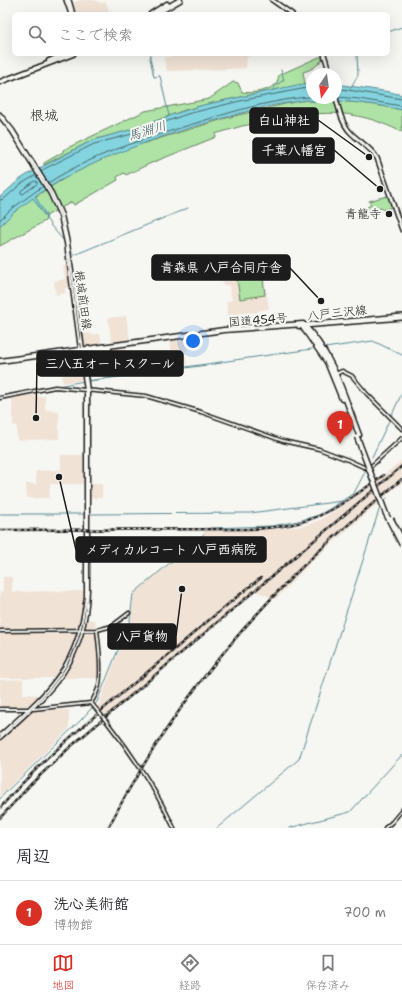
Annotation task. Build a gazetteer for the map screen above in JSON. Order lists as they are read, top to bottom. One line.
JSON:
{"streets":{"highway":["国道454号"],"main road":["八戸三沢線"],"street":["根城前田線"]},"crossings":[["根城前田線","国道454号"],["八戸三沢線","国道454号"]],"districts":["根城"],"water":["馬淵川"],"places":["白山神社","千葉八幡宮","青龍寺","青森県 八戸合同庁舎","三八五オートスクール","メディカルコート 八戸西病院","八戸貨物"],"north":"bottom","page":{"search":"ここで検索","pins":"1","heading":"周辺","list":[{"mark":"1","name":"洗心美術館","note":"博物館","value":"700 m"}],"nav":["地図","経路","保存済み"]}}
